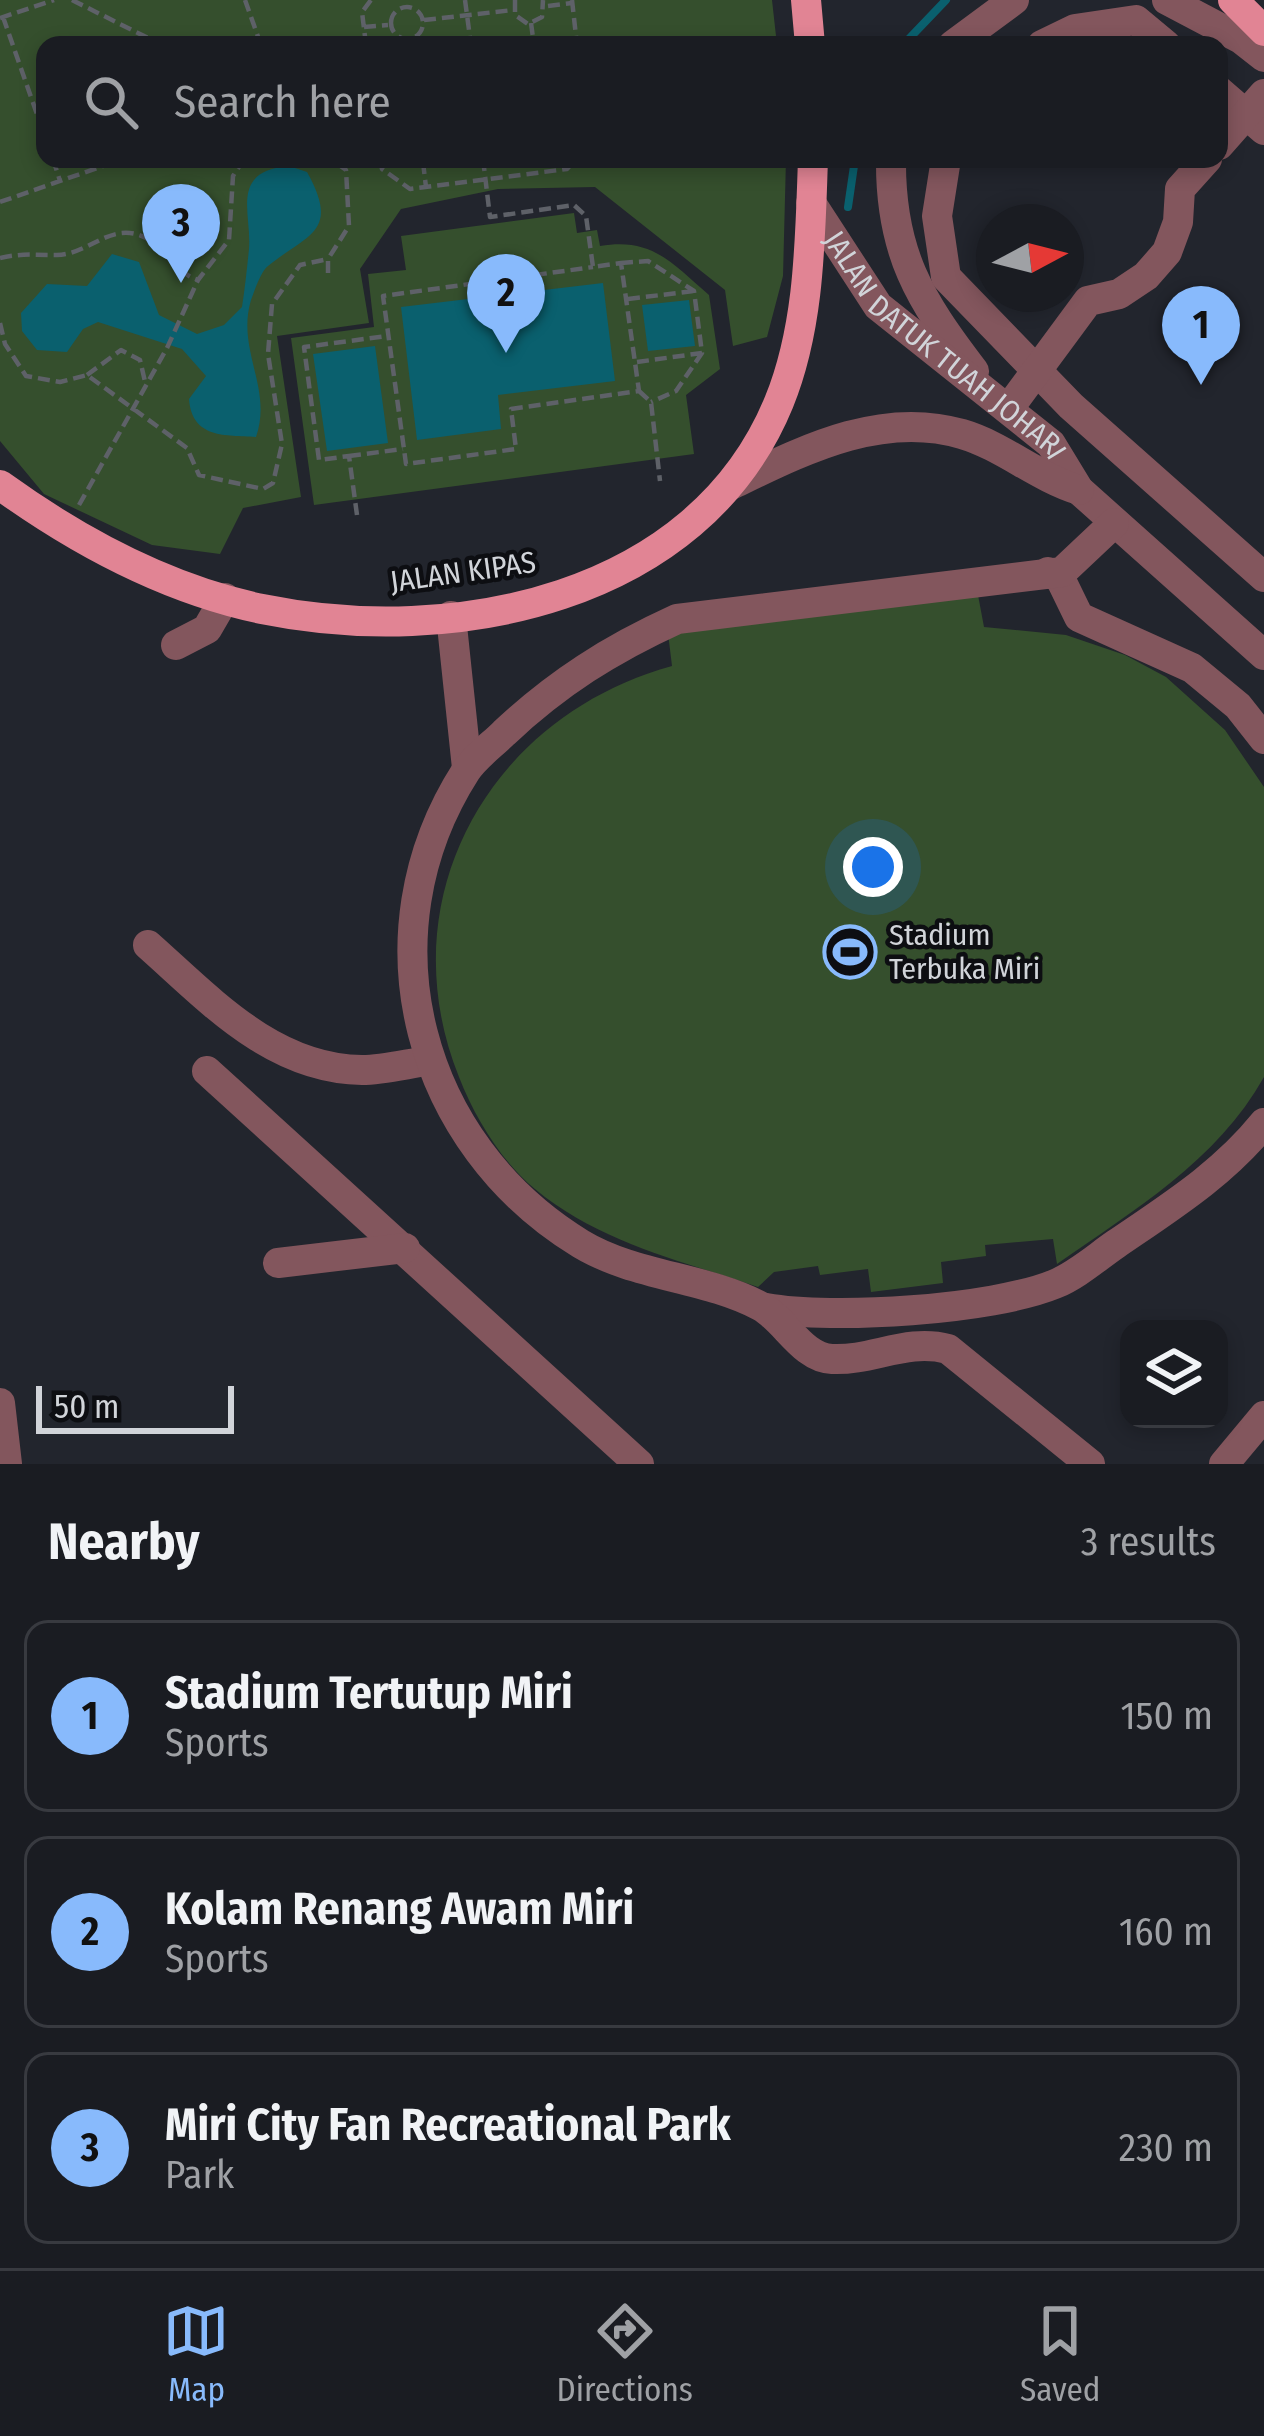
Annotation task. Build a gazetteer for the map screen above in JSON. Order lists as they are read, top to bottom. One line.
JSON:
{"streets":{"main road":["JALAN KIPAS"],"lane":["JALAN DATUK TUAH JOHARI"]},"crossings":[["JALAN DATUK TUAH JOHARI","JALAN KIPAS"]],"places":{"sports":["Stadium Terbuka Miri"]},"scale_bar":"50 m","north":"right","page":{"search":"Search here","pins":["3","2","1"],"scale":"50 m","heading":["Nearby","3 results"],"list":[{"mark":"1","name":"Stadium Tertutup Miri","note":"Sports","value":"150 m"},{"mark":"2","name":"Kolam Renang Awam Miri","note":"Sports","value":"160 m"},{"mark":"3","name":"Miri City Fan Recreational Park","note":"Park","value":"230 m"}],"nav":["Map","Directions","Saved"]}}
